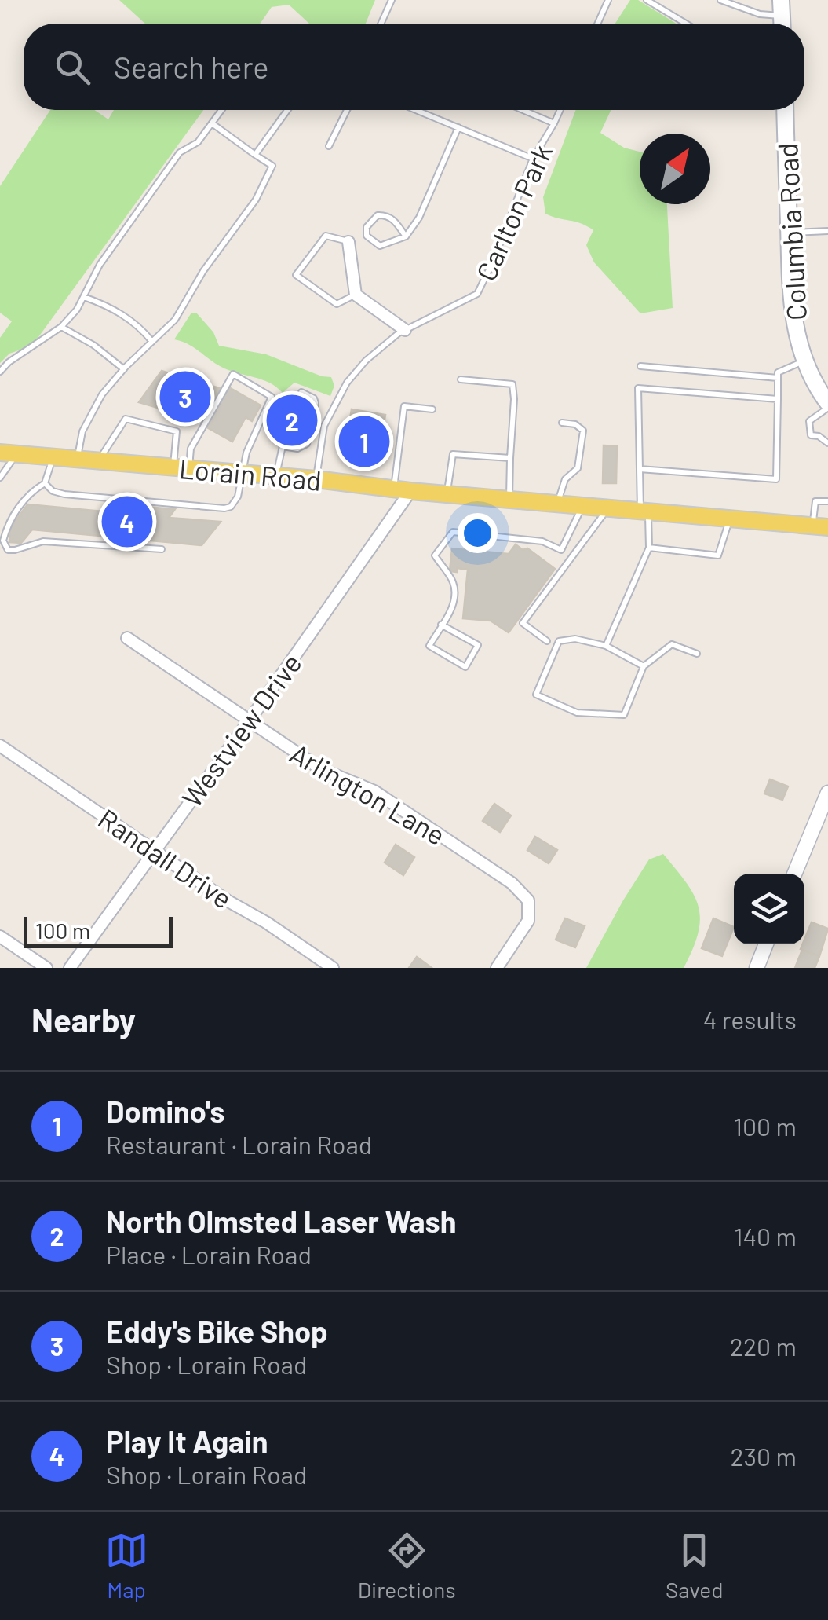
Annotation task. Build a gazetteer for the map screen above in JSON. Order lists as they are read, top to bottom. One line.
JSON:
{"streets":{"main road":["Columbia Road","Lorain Road"],"street":["Westview Drive","Arlington Lane","Randall Drive"],"lane":["Carlton Park"]},"crossings":[["Carlton Park","Lorain Road"],["Lorain Road","Westview Drive"],["Westview Drive","Arlington Lane"],["Westview Drive","Randall Drive"]],"scale_bar":"100 m","north":"top right","page":{"search":"Search here","pins":["3","2","1","4"],"scale":"100 m","heading":["Nearby","4 results"],"list":[{"mark":"1","name":"Domino's","note":"Restaurant · Lorain Road","value":"100 m"},{"mark":"2","name":"North Olmsted Laser Wash","note":"Place · Lorain Road","value":"140 m"},{"mark":"3","name":"Eddy's Bike Shop","note":"Shop · Lorain Road","value":"220 m"},{"mark":"4","name":"Play It Again","note":"Shop · Lorain Road","value":"230 m"}],"nav":["Map","Directions","Saved"]}}
